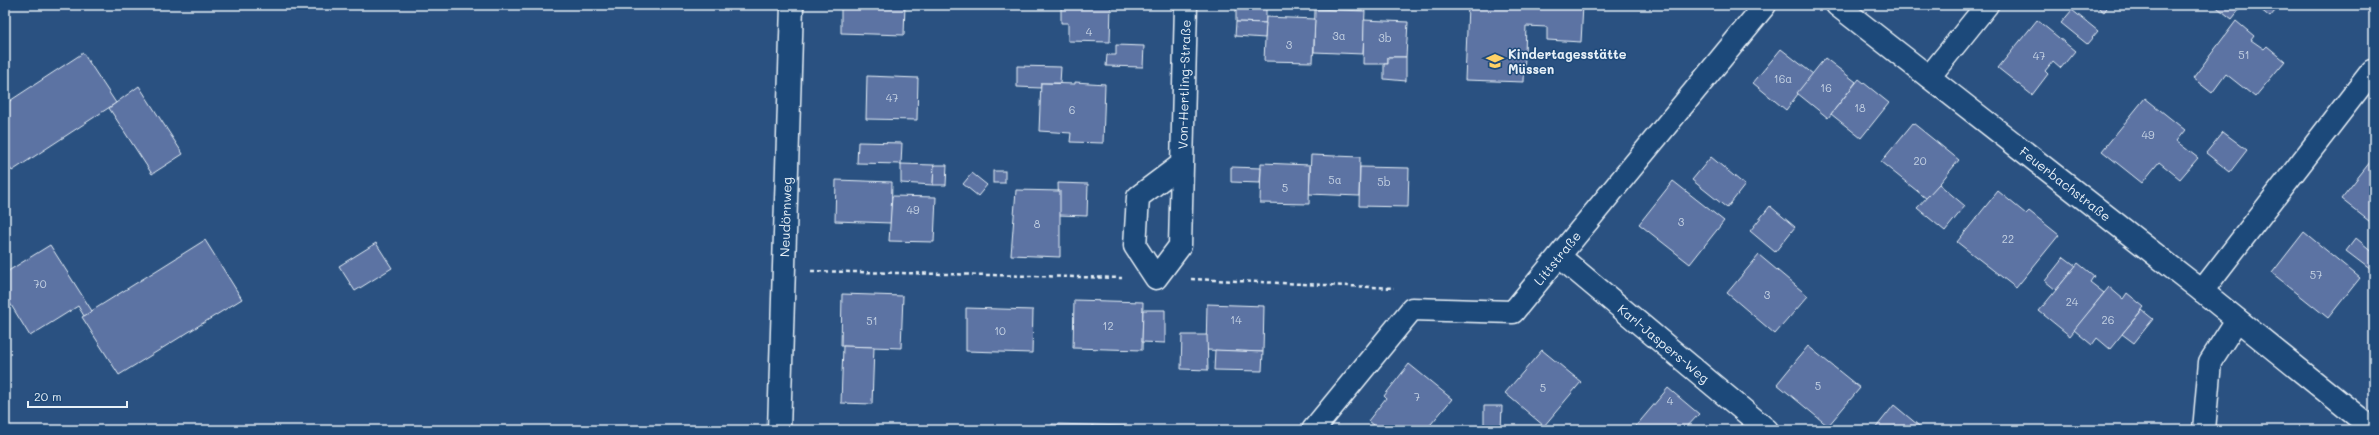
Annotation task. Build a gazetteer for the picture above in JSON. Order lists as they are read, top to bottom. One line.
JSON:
{"streets":{"street":["Von-Hertling-Straße","Feuerbachstraße","Neudörnweg","Littstraße","Karl-Jaspers-Weg"]},"crossings":[["Littstraße","Karl-Jaspers-Weg"]],"places":{"school or university":["Kindertagesstätte Müssen"]},"house_numbers":["4","3a","3b","3","51","47","16a","16","47","18","6","49","20","5a","5b","5","49","3","8","22","57","70","3","24","14","26","51","12","10","5","5","7","4"],"scale_bar":"20 m"}
